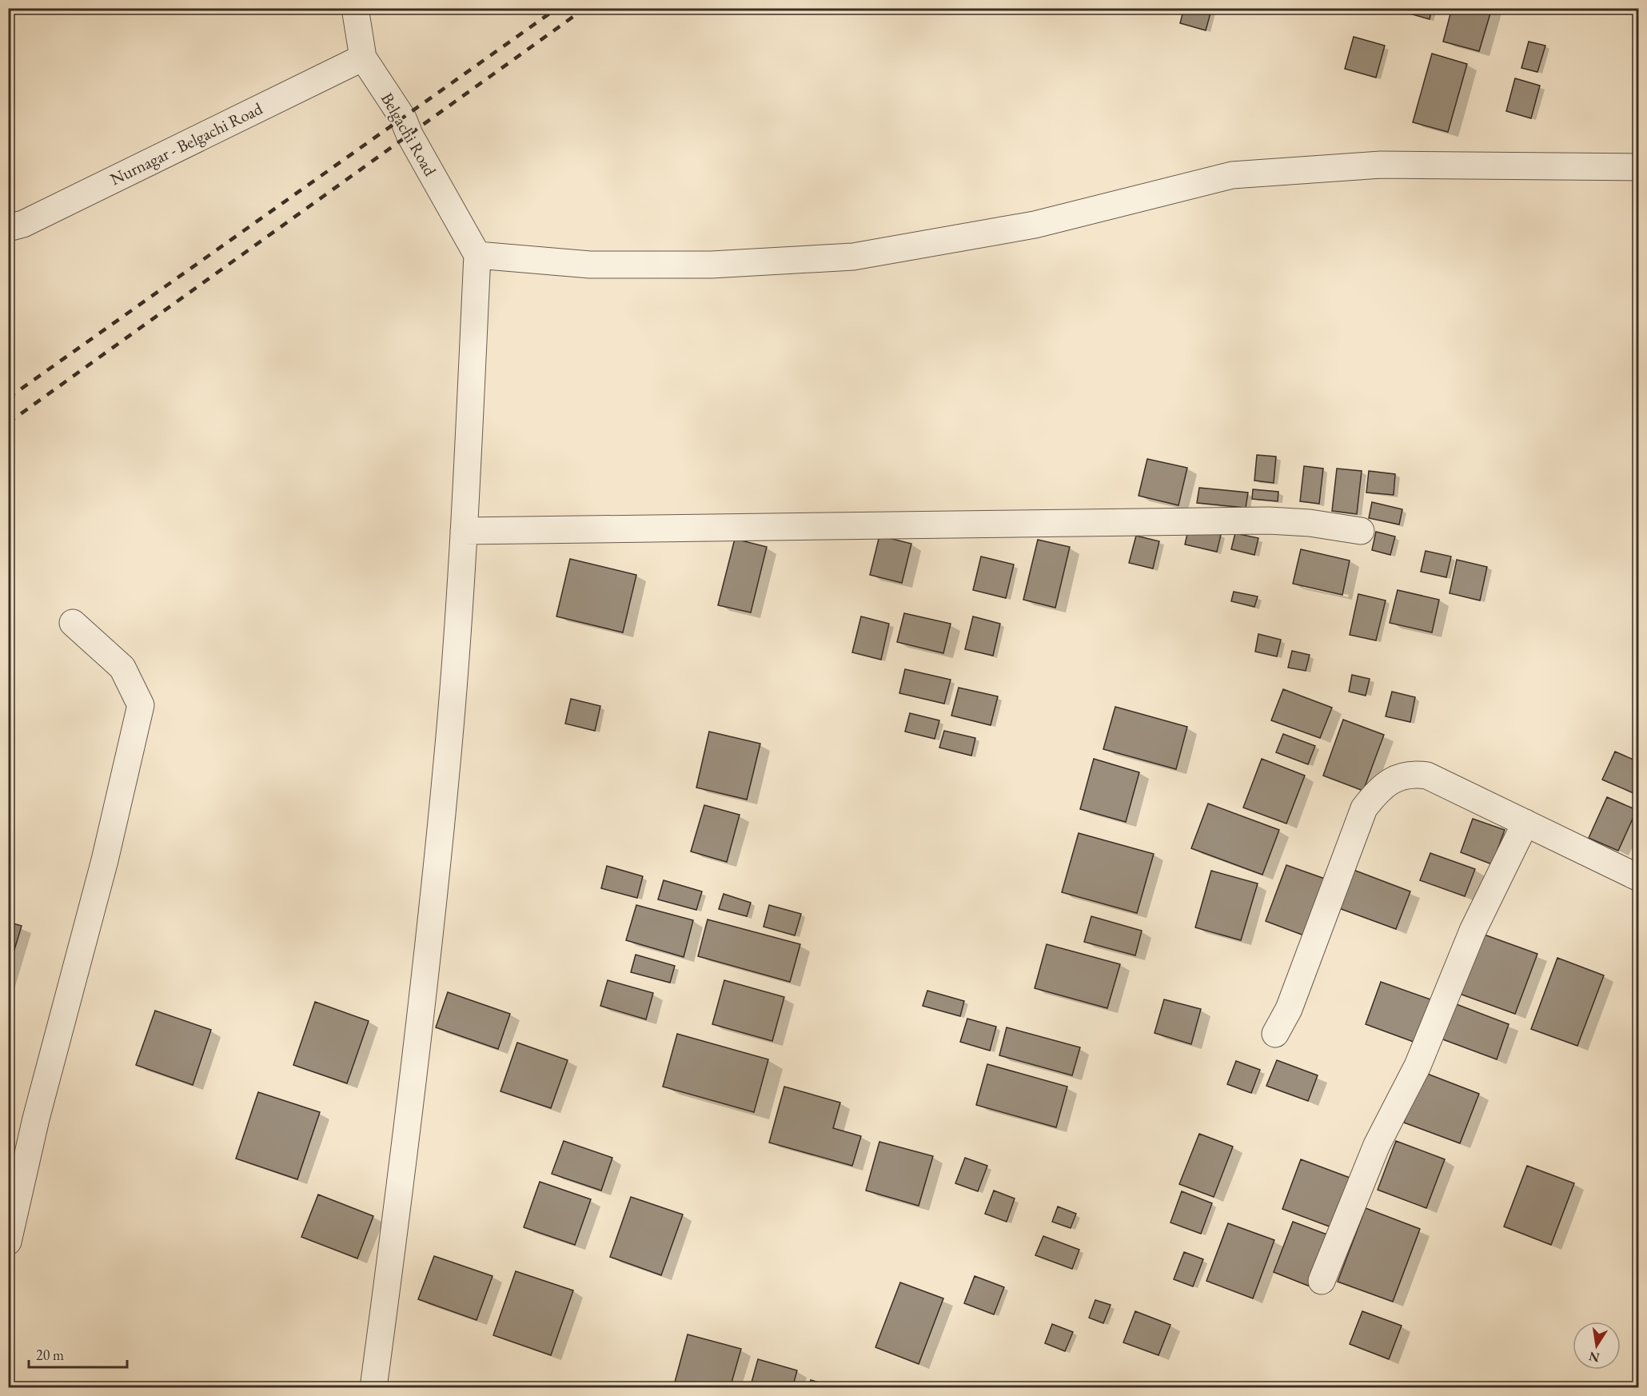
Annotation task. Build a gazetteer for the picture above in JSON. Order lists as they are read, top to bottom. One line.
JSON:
{"streets":{"street":["Belgachi Road","Nurnagar - Belgachi Road"]},"crossings":[["Belgachi Road","Nurnagar - Belgachi Road"]],"scale_bar":"20 m","north":"bottom"}
